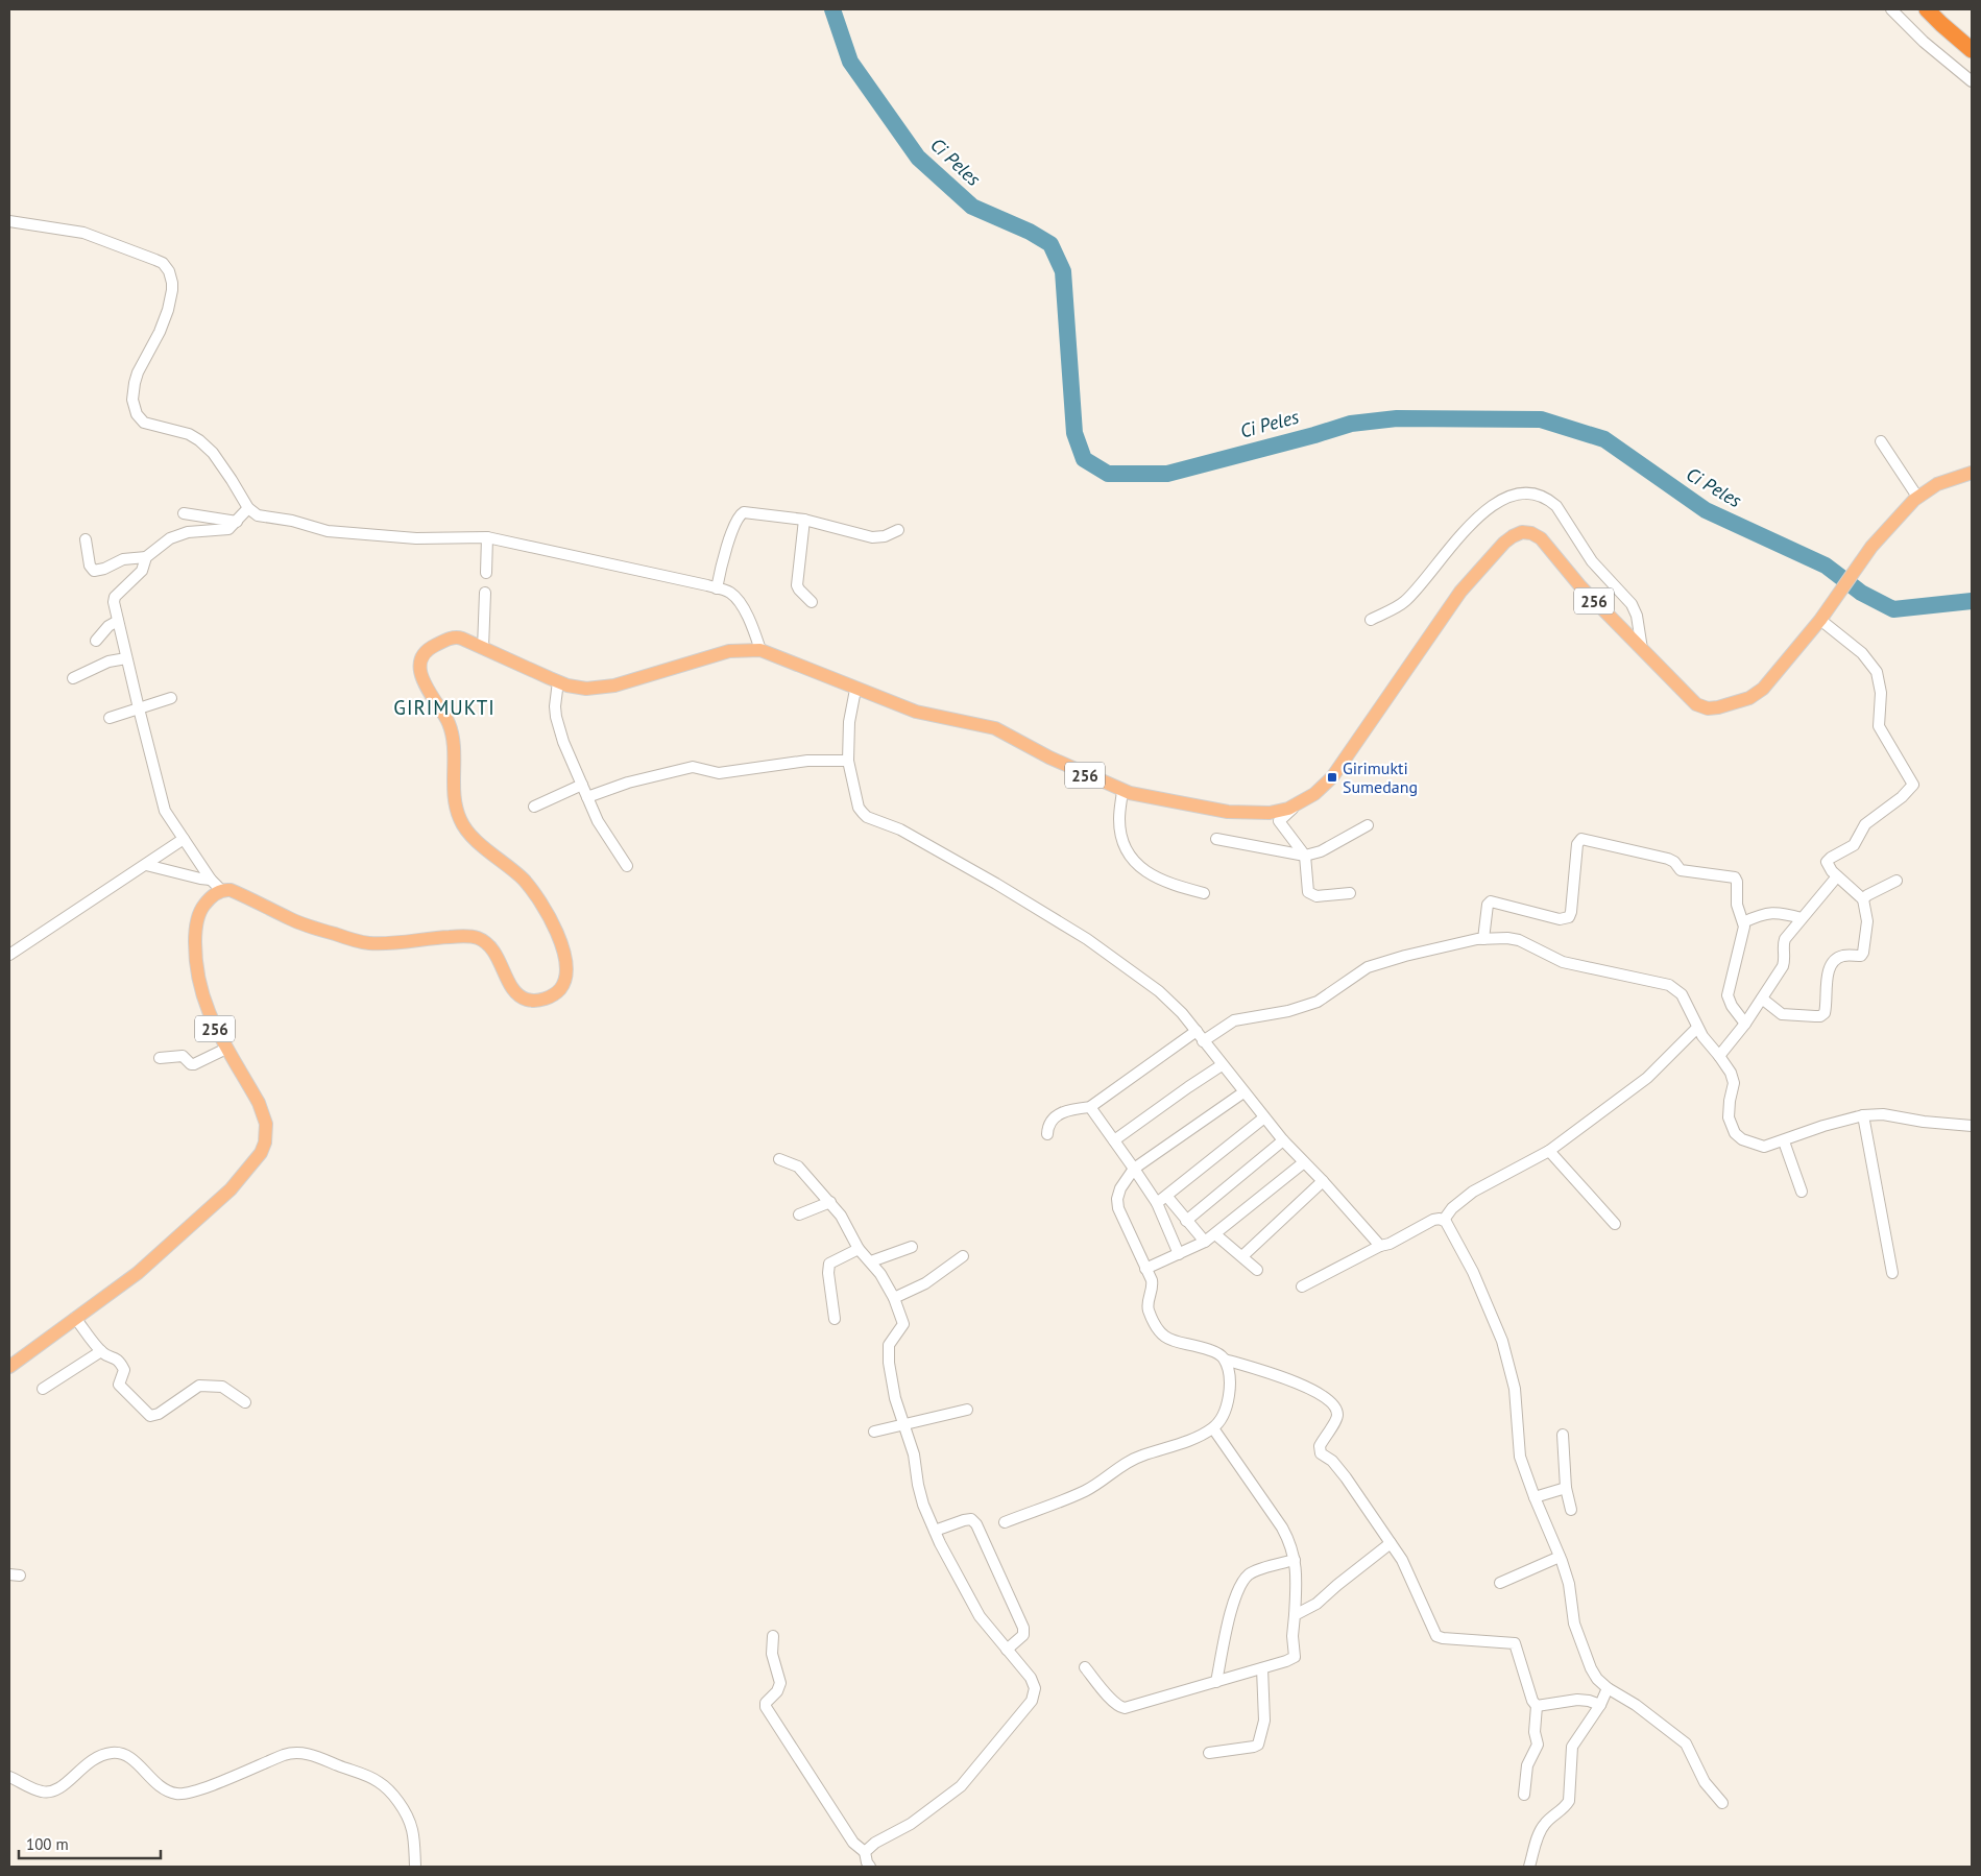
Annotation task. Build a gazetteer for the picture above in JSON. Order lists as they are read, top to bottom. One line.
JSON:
{"streets":{"main road":["256"]},"districts":["GIRIMUKTI"],"water":["Ci Peles"],"places":{"transit":["Girimukti Sumedang"]},"scale_bar":"100 m"}
